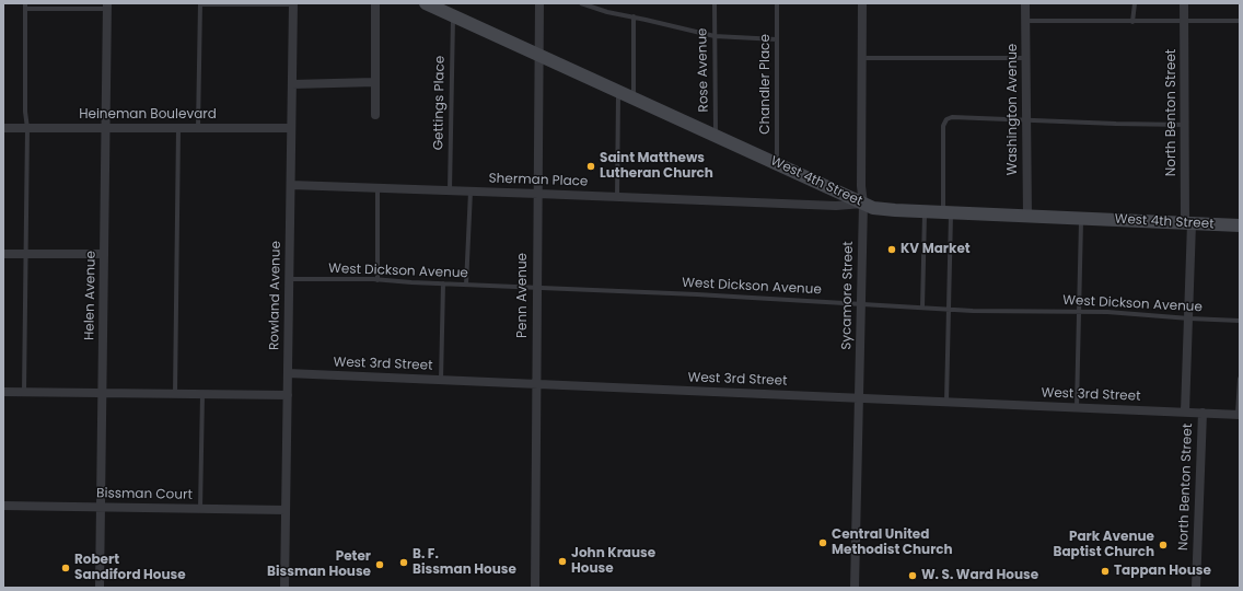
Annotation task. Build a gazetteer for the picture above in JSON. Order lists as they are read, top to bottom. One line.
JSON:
{"streets":{"main road":["West 4th Street"],"street":["Washington Avenue","North Benton Street","Heineman Boulevard","Sherman Place","Helen Avenue","Rowland Avenue","Penn Avenue","Sycamore Street","West 3rd Street","Bissman Court"],"lane":["Rose Avenue","Chandler Place","Gettings Place","West Dickson Avenue"]},"crossings":[["Rose Avenue","West 4th Street"],["Chandler Place","West 4th Street"],["Gettings Place","Sherman Place"],["Gettings Place","West 4th Street"],["Washington Avenue","West 4th Street"],["North Benton Street","West 4th Street"],["North Benton Street","West Dickson Avenue"],["North Benton Street","West 3rd Street"],["Heineman Boulevard","Helen Avenue"],["Heineman Boulevard","Rowland Avenue"],["Sherman Place","West 4th Street"],["Sherman Place","Rowland Avenue"],["Sherman Place","Penn Avenue"],["Sherman Place","Sycamore Street"],["West 4th Street","Penn Avenue"],["West 4th Street","Sycamore Street"],["West Dickson Avenue","Rowland Avenue"],["West Dickson Avenue","Penn Avenue"],["West Dickson Avenue","Sycamore Street"],["Helen Avenue","Bissman Court"],["Rowland Avenue","West 3rd Street"],["Rowland Avenue","Bissman Court"],["Penn Avenue","West 3rd Street"],["Sycamore Street","West 3rd Street"]],"places":["Saint Matthews Lutheran Church","KV Market","Central United Methodist Church","Park Avenue Baptist Church","John Krause House","B. F. Bissman House","Peter Bissman House","Robert Sandiford House","Tappan House","W. S. Ward House"]}
